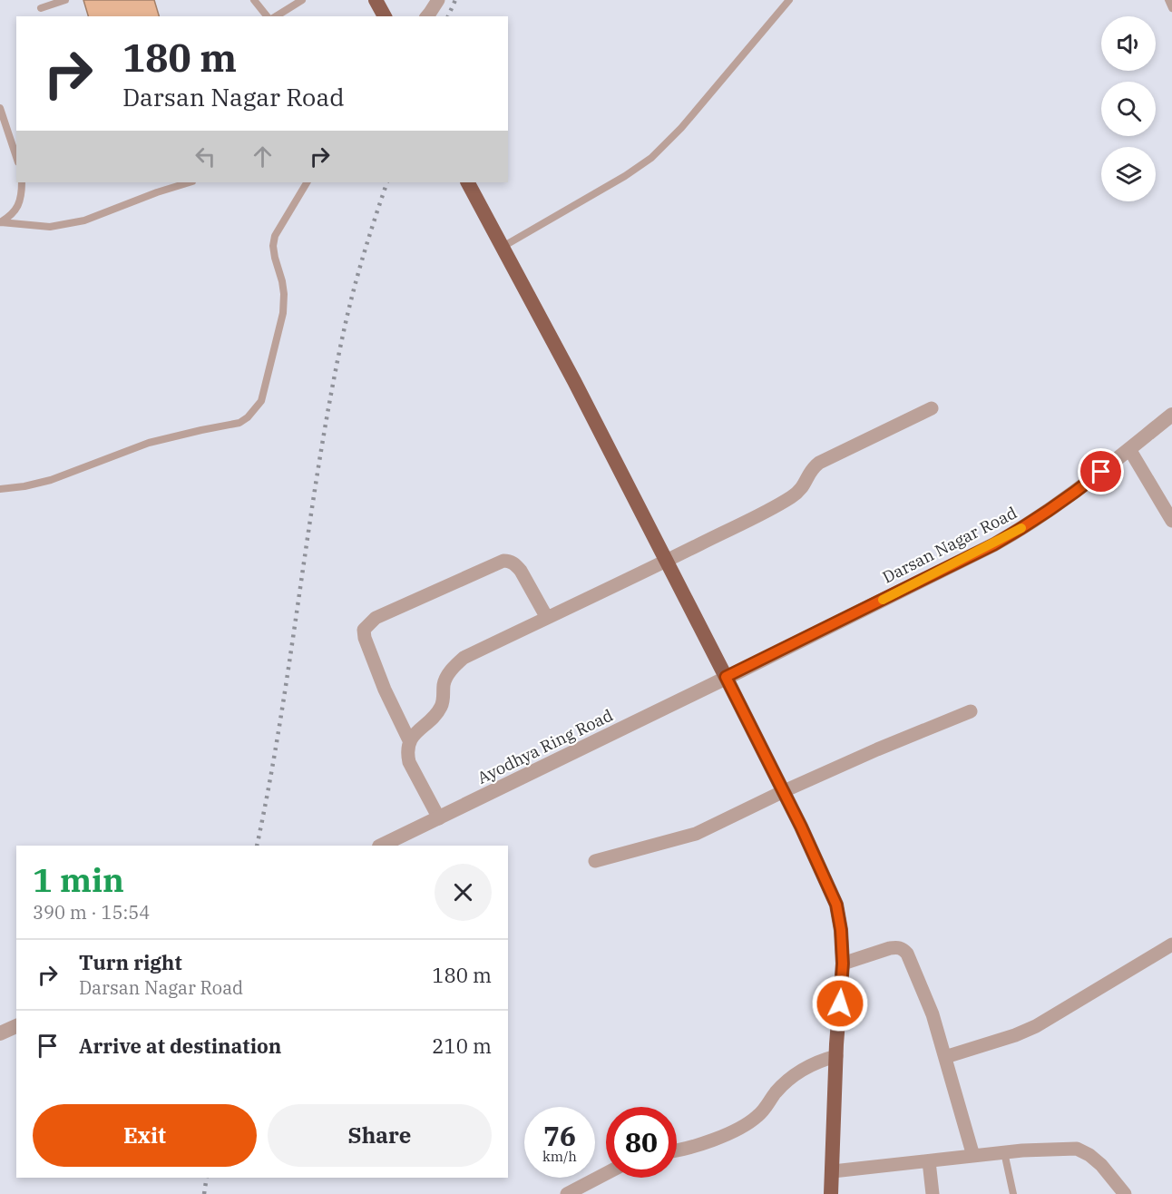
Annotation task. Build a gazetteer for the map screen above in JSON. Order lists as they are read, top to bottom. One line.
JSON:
{"streets":{"street":["Darsan Nagar Road","Ayodhya Ring Road"]},"crossings":[["Darsan Nagar Road","Ayodhya Ring Road"]],"page":{"turn":["180 m","Darsan Nagar Road"],"heading":["1 min","390 m · 15:54"],"list":[{"name":"Turn right","note":"Darsan Nagar Road","value":"180 m"},{"name":"Arrive at destination","value":"210 m"}],"buttons":["Exit","Share"],"speed":"76 km/h","limit":"80"}}
